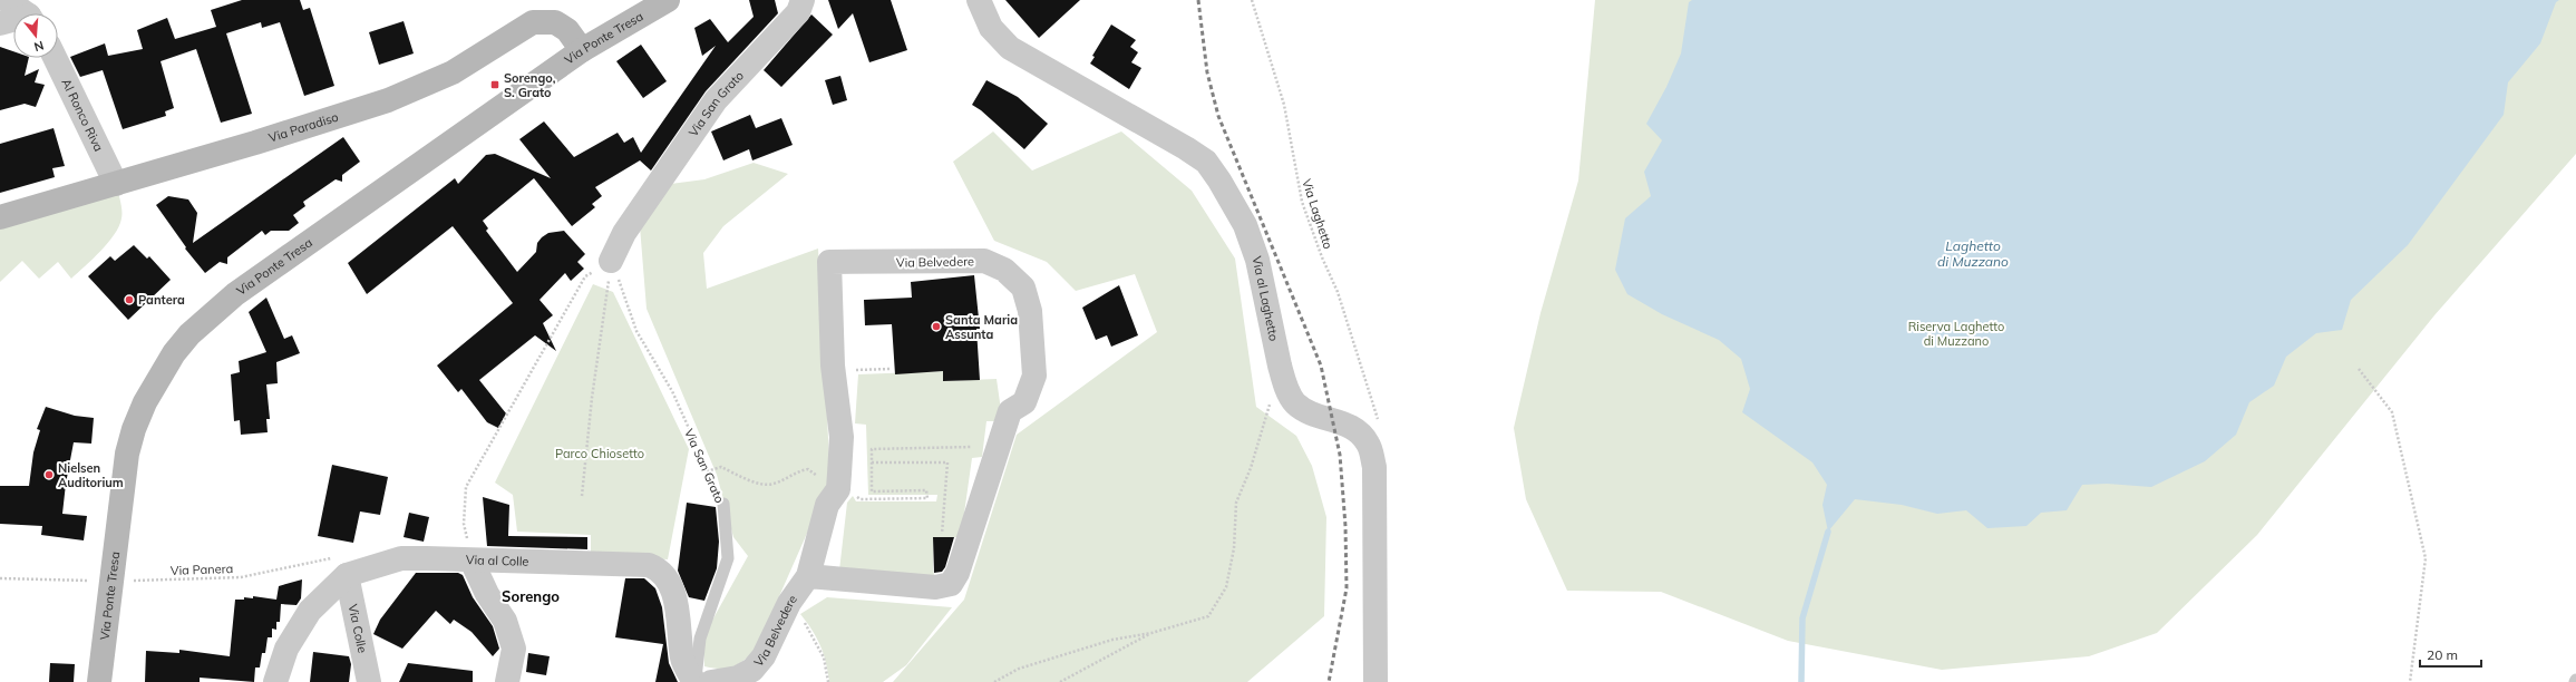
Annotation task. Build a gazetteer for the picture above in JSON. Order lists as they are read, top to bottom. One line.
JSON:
{"streets":{"main road":["Via Ponte Tresa","Via Paradiso"],"street":["Via San Grato","Al Ronco Riva","Via Belvedere","Via al Laghetto","Via al Colle","Via Colle"],"path":["Via Laghetto","Via Panera"]},"crossings":[["Via Ponte Tresa","Via Paradiso"],["Via Ponte Tresa","Via Panera"],["Via San Grato","Via al Colle"],["Al Ronco Riva","Via Paradiso"],["Via al Colle","Via Panera"],["Via al Colle","Via Colle"],["Via Panera","Via Colle"]],"districts":["Sorengo"],"water":["Laghetto di Muzzano"],"parks":["Riserva Laghetto di Muzzano","Parco Chiosetto"],"places":{"transit":["Sorengo, S. Grato"],"other":["Pantera","Santa Maria Assunta","Nielsen Auditorium"]},"scale_bar":"20 m","north":"bottom"}
